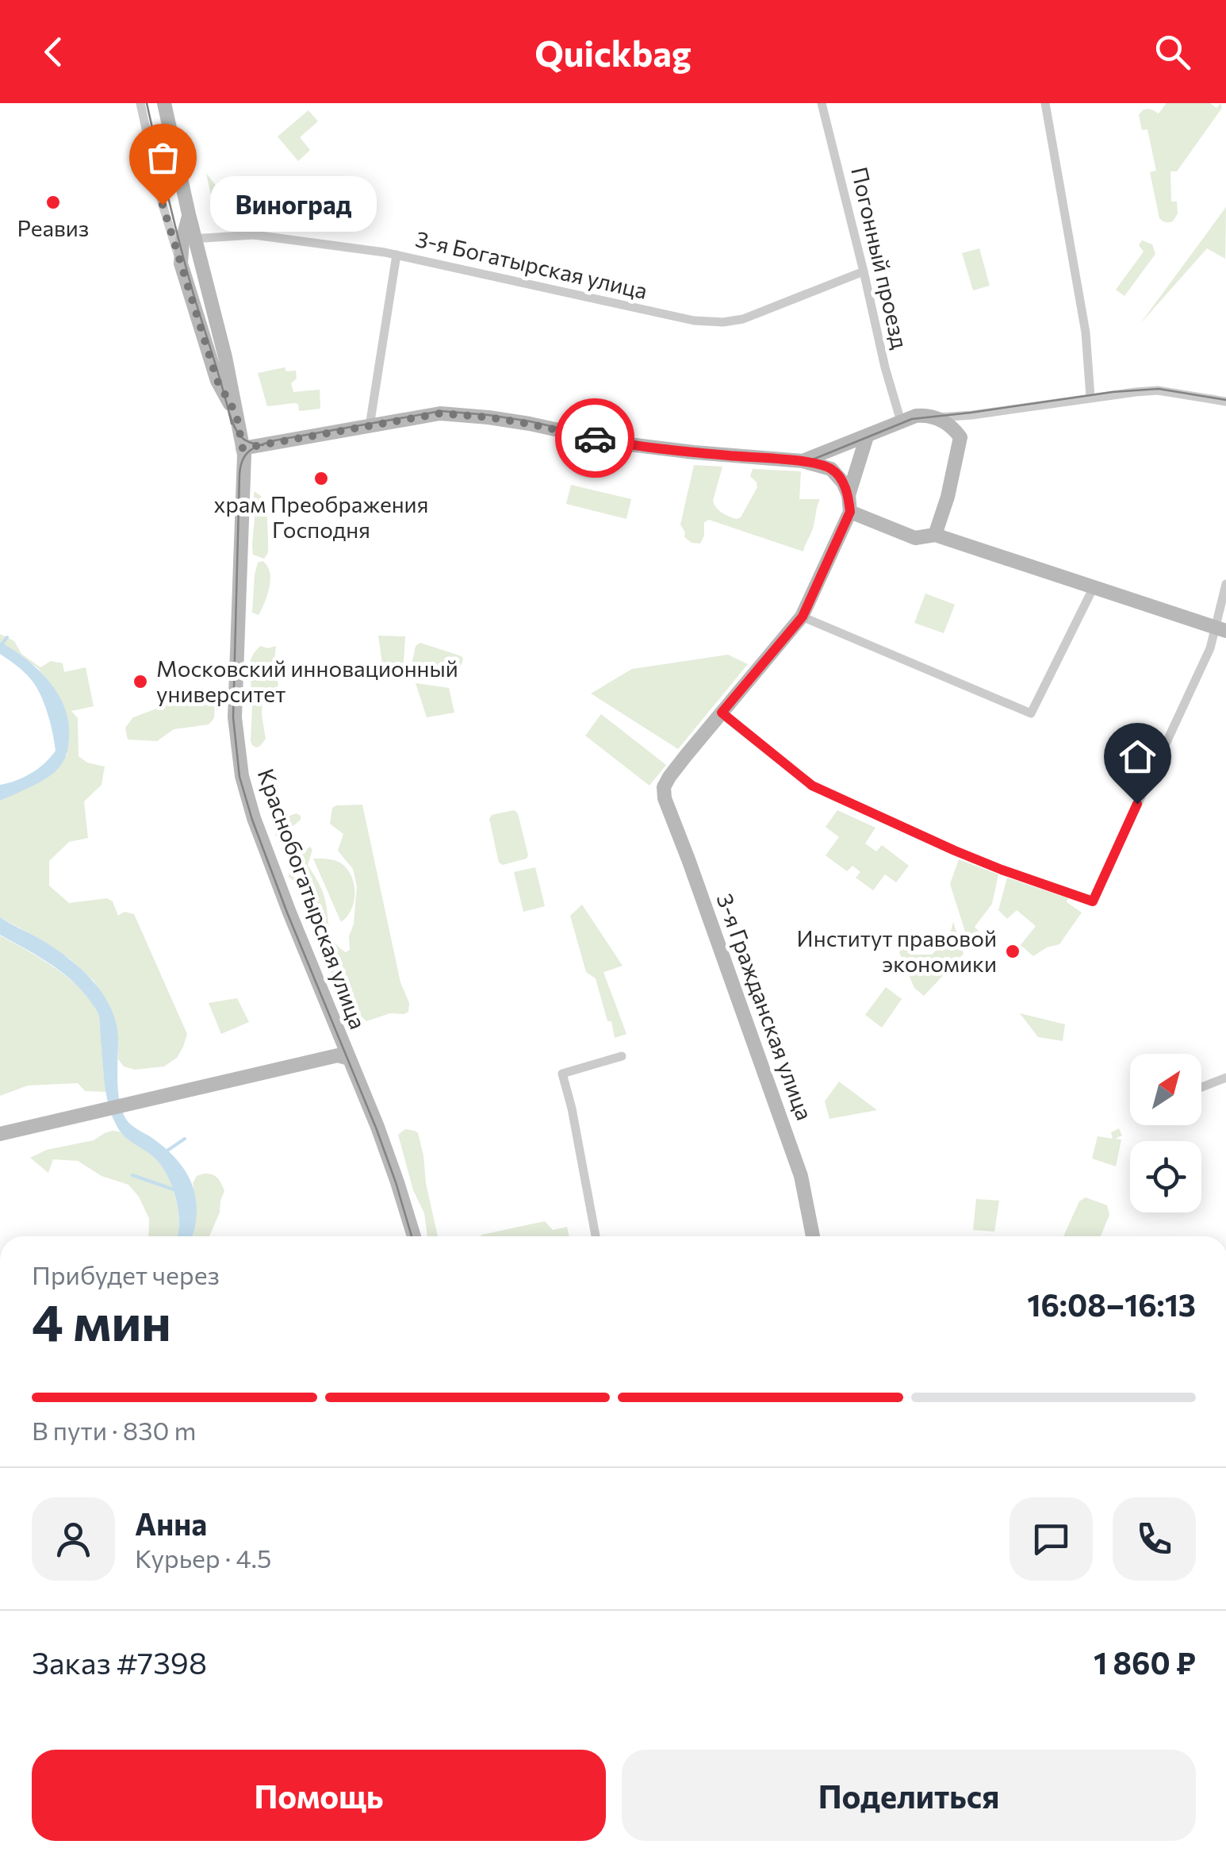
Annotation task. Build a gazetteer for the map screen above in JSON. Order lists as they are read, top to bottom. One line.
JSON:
{"streets":{"street":["Погонный проезд","3-я Богатырская улица","Краснобогатырская улица","3-я Гражданская улица"]},"crossings":[["Погонный проезд","3-я Богатырская улица"],["3-я Богатырская улица","Краснобогатырская улица"]],"places":["Реавиз","Виноград","храм Преображения Господня","Московский инновационный университет","Институт правовой экономики"],"north":"top right","page":{"header":"Quickbag","bubble":"Виноград","heading":["4 мин","Прибудет через","16:08–16:13"],"panel":["Анна","Курьер · 4.5","Заказ #7398","1 860 ₽"],"bar":"В пути · 830 m","buttons":["Помощь","Поделиться"]}}
